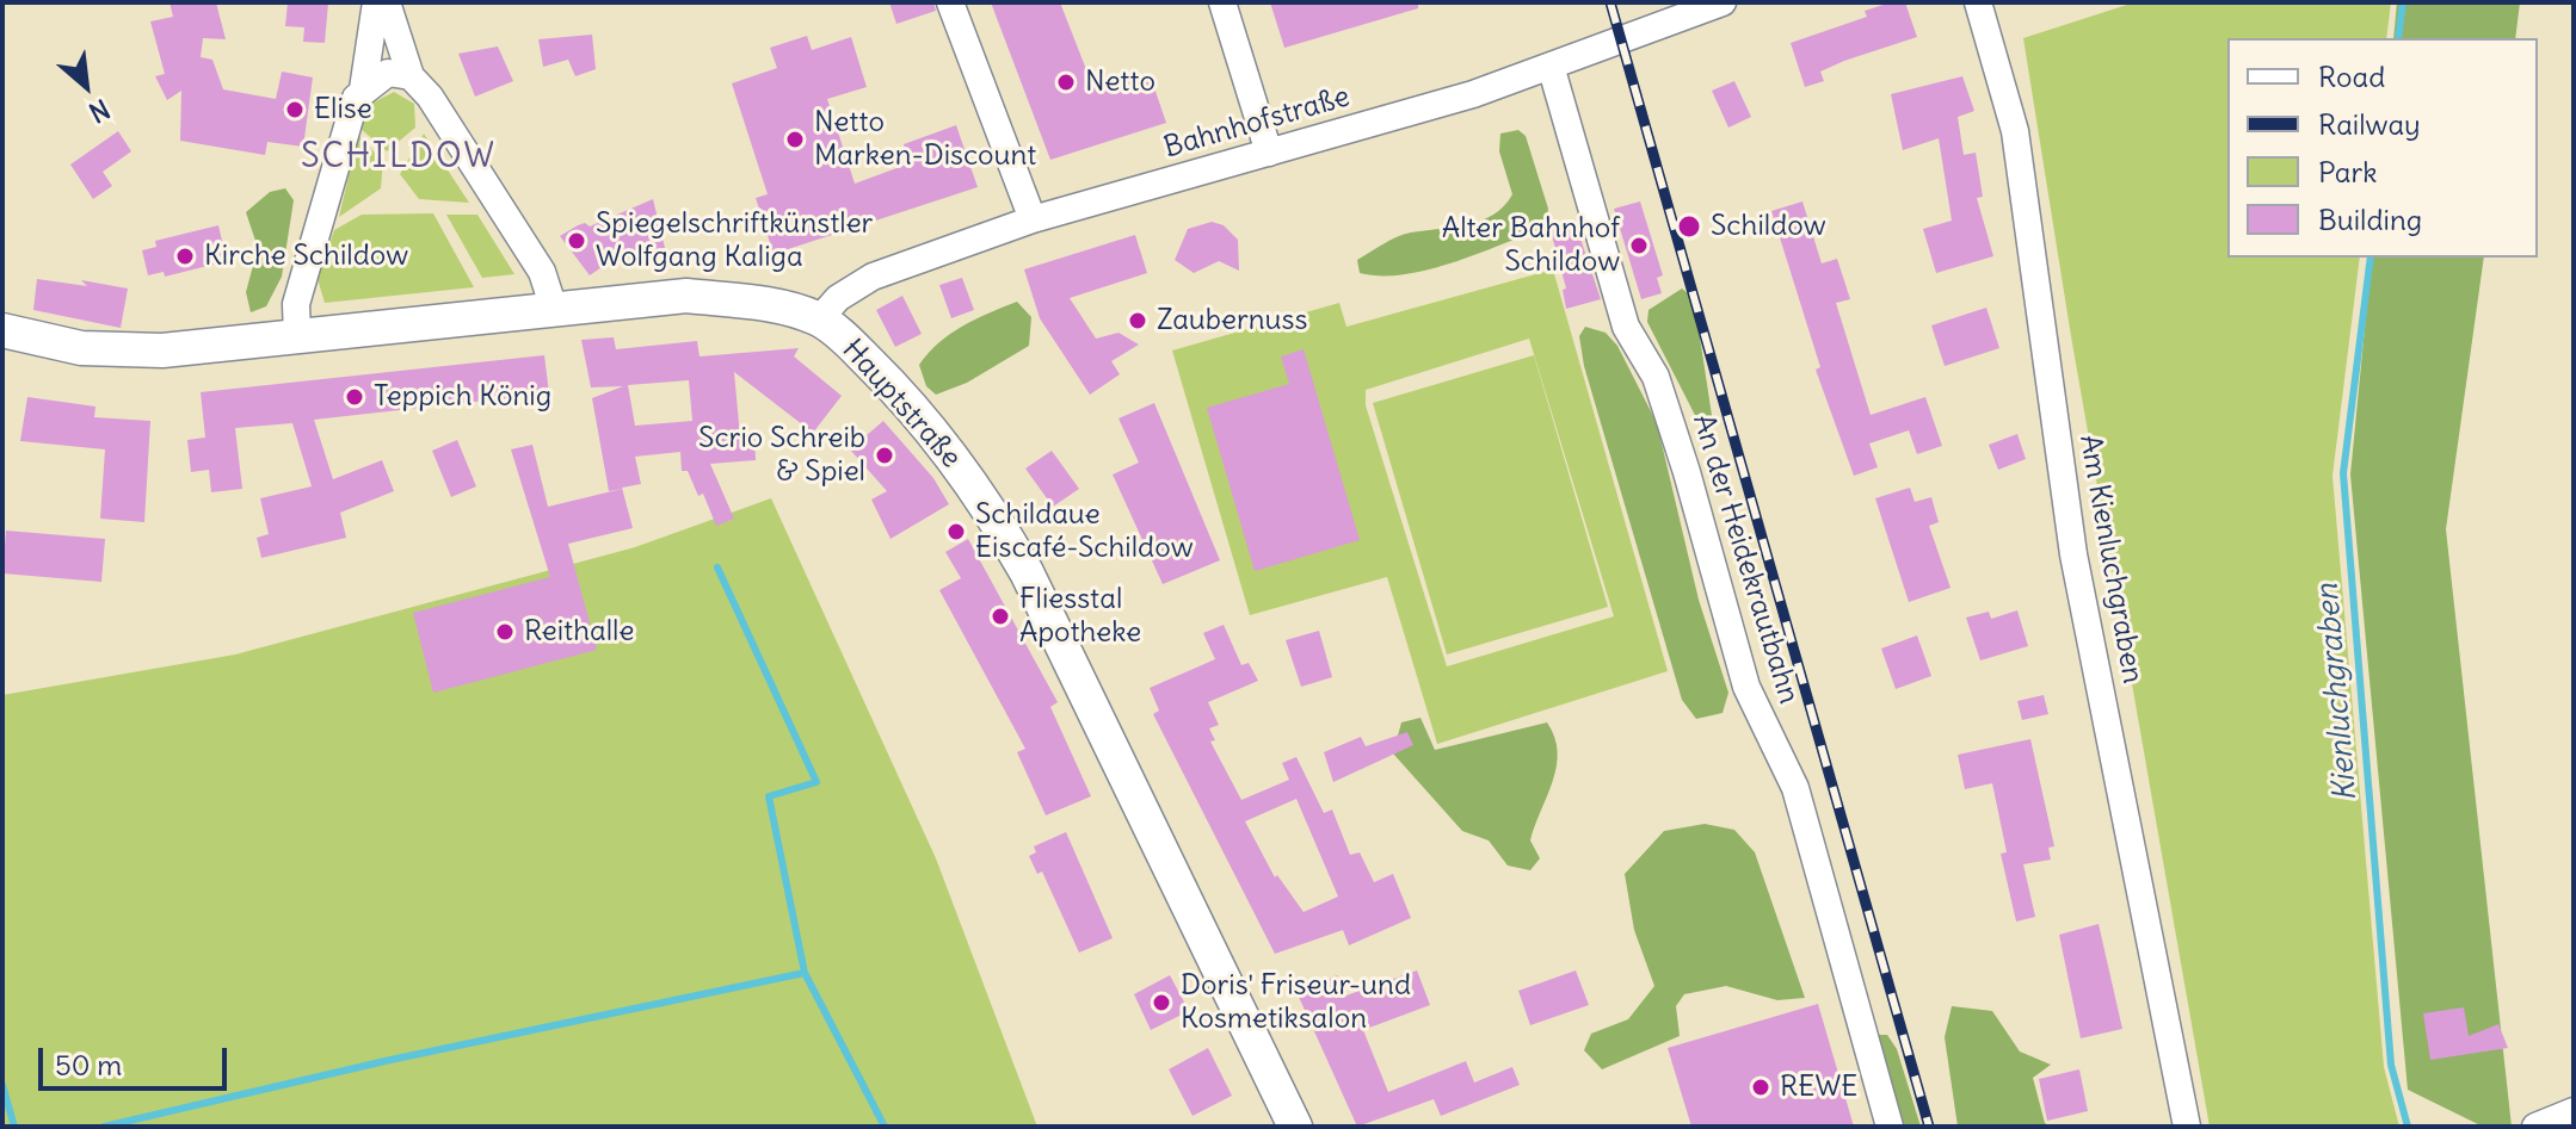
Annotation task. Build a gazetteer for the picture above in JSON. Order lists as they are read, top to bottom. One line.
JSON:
{"streets":{"main road":["Hauptstraße"],"street":["Bahnhofstraße","An der Heidekrautbahn","Am Kienluchgraben"]},"crossings":[["Bahnhofstraße","Hauptstraße"],["Bahnhofstraße","An der Heidekrautbahn"]],"districts":["SCHILDOW"],"water":["Kienluchgraben"],"places":["Netto","Elise","Netto Marken-Discount","Schildow","Spiegelschriftkünstler Wolfgang Kaliga","Alter Bahnhof Schildow","Kirche Schildow","Zaubernuss","Teppich König","Scrio Schreib & Spiel","Schildaue Eiscafé-Schildow","Fliesstal Apotheke","Reithalle","Doris' Friseur-und Kosmetiksalon","REWE"],"legend":["Road","Railway","Park","Building"],"scale_bar":"50 m","north":"bottom right"}
